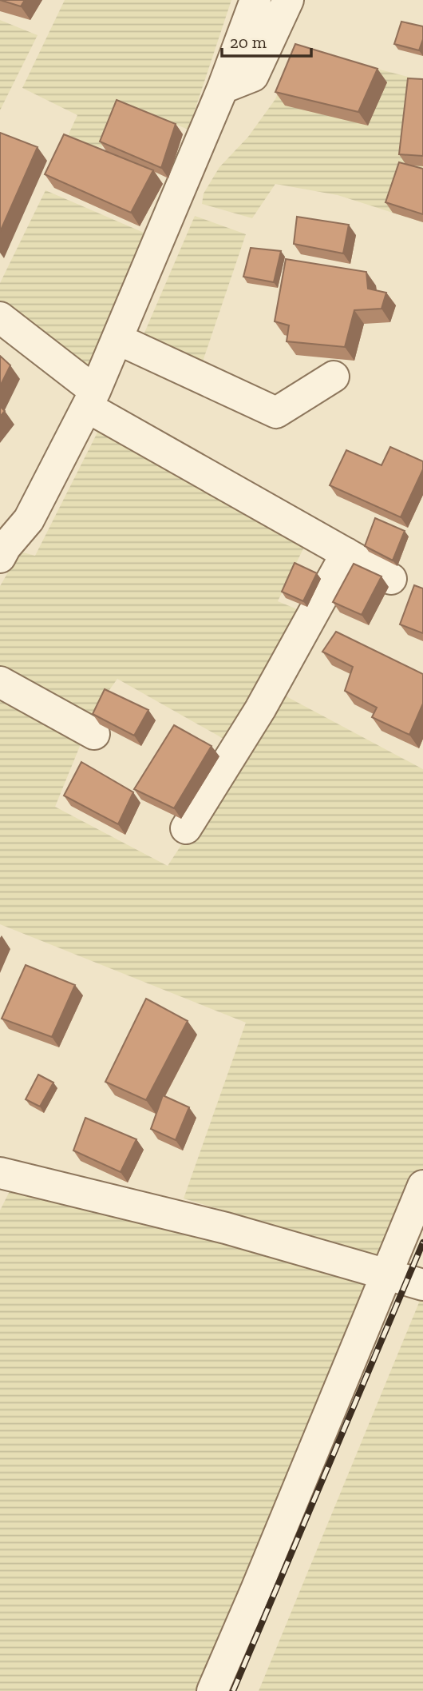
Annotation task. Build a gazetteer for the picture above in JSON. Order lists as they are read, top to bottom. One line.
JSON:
{"scale_bar":"20 m"}
